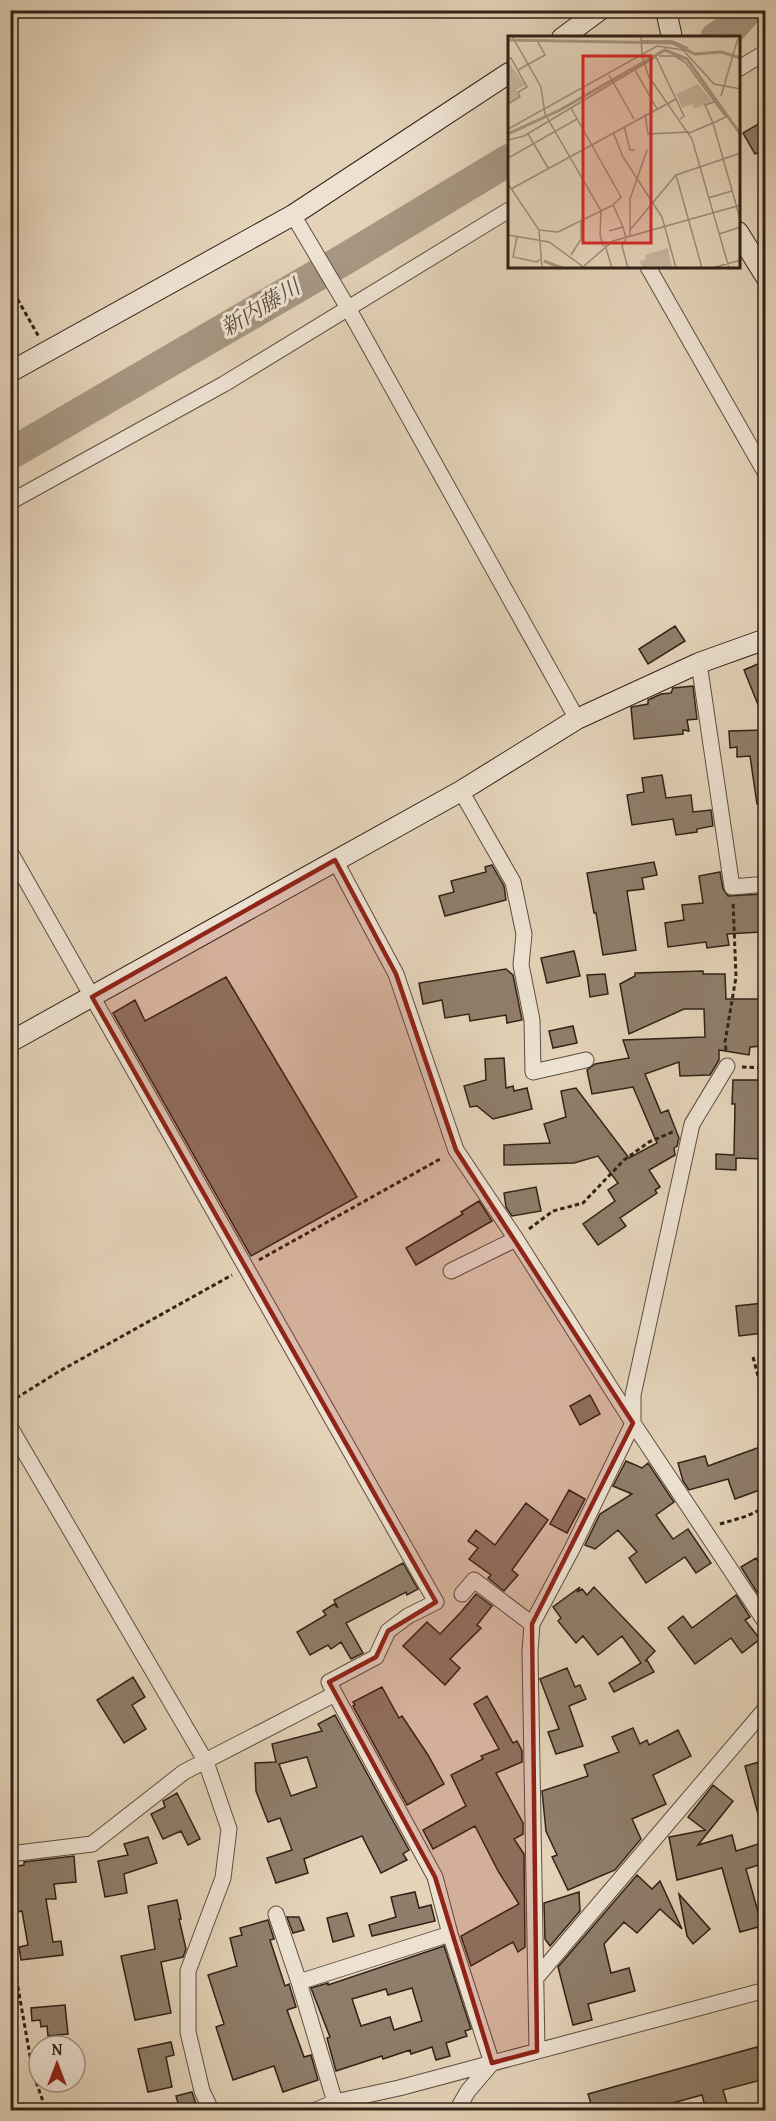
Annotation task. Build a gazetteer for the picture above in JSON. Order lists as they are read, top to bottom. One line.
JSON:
{"water":["新内藤川"],"north":"top"}
